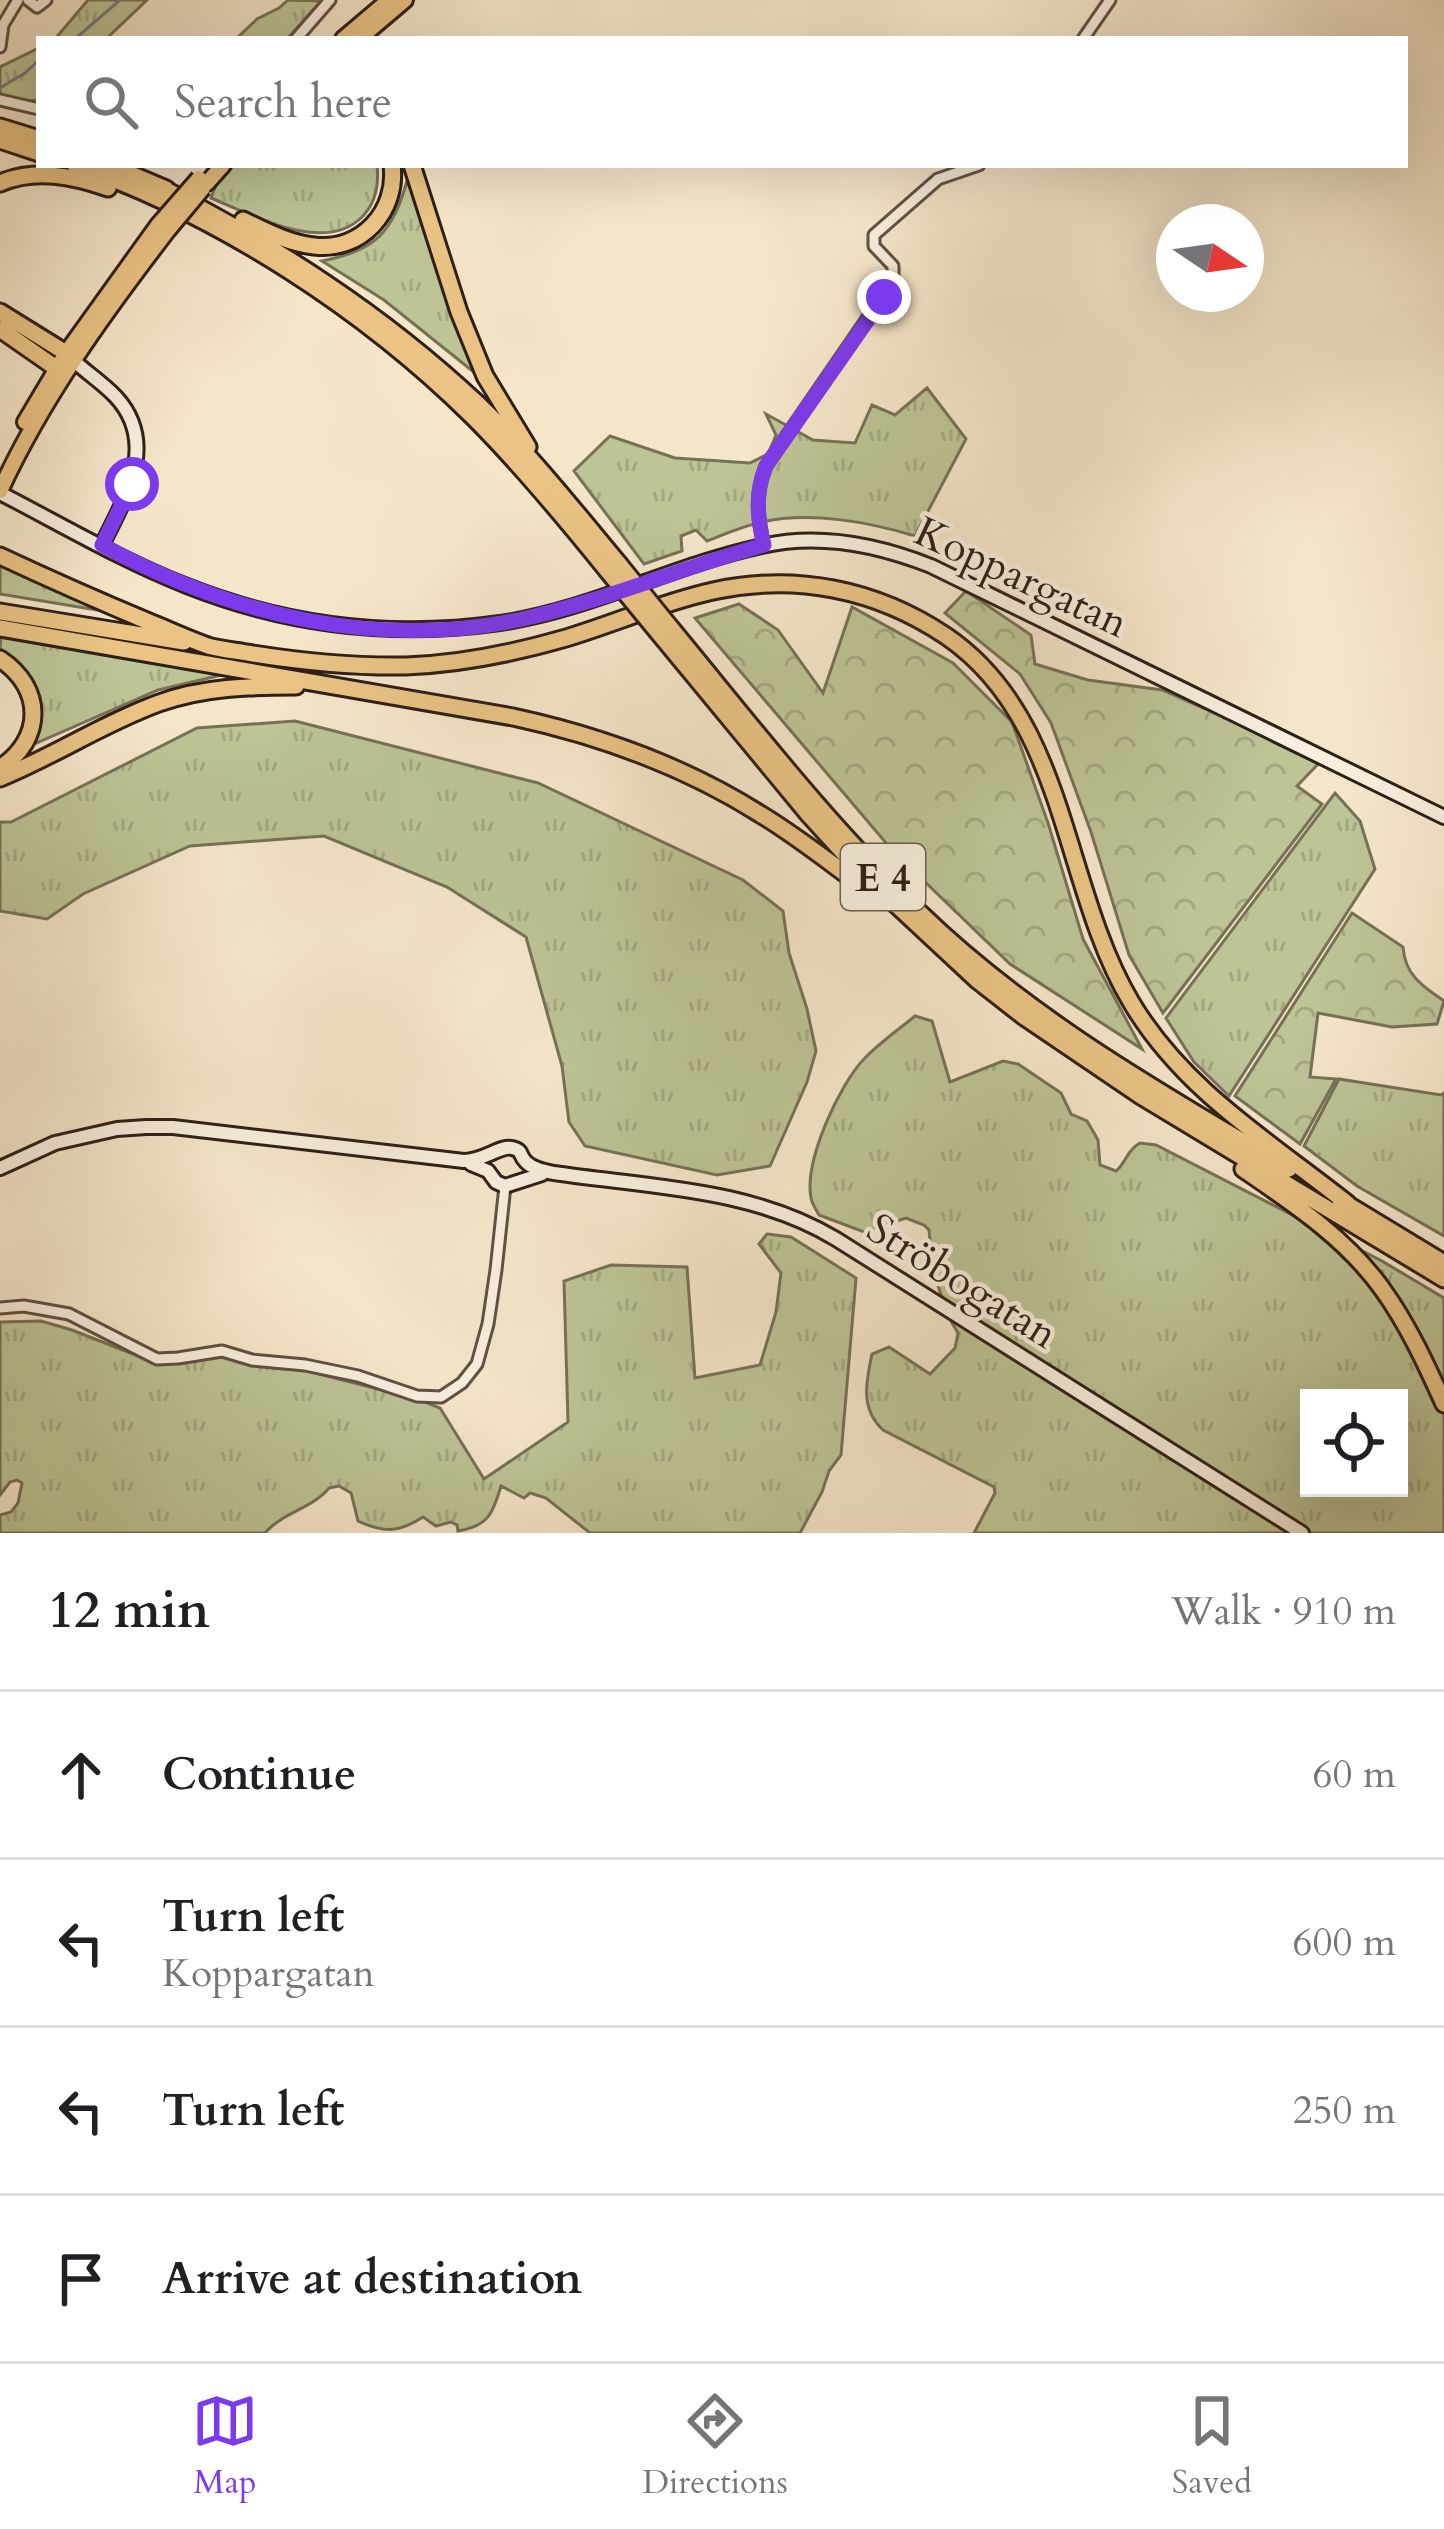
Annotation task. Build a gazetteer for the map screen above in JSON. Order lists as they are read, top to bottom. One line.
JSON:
{"streets":{"highway":["E 4"],"street":["Koppargatan","Ströbogatan"]},"north":"right","page":{"search":"Search here","heading":["12 min","Walk · 910 m"],"list":[["Continue","60 m"],["Turn left","Koppargatan","600 m"],["Turn left","250 m"],"Arrive at destination"],"nav":["Map","Directions","Saved"]}}
